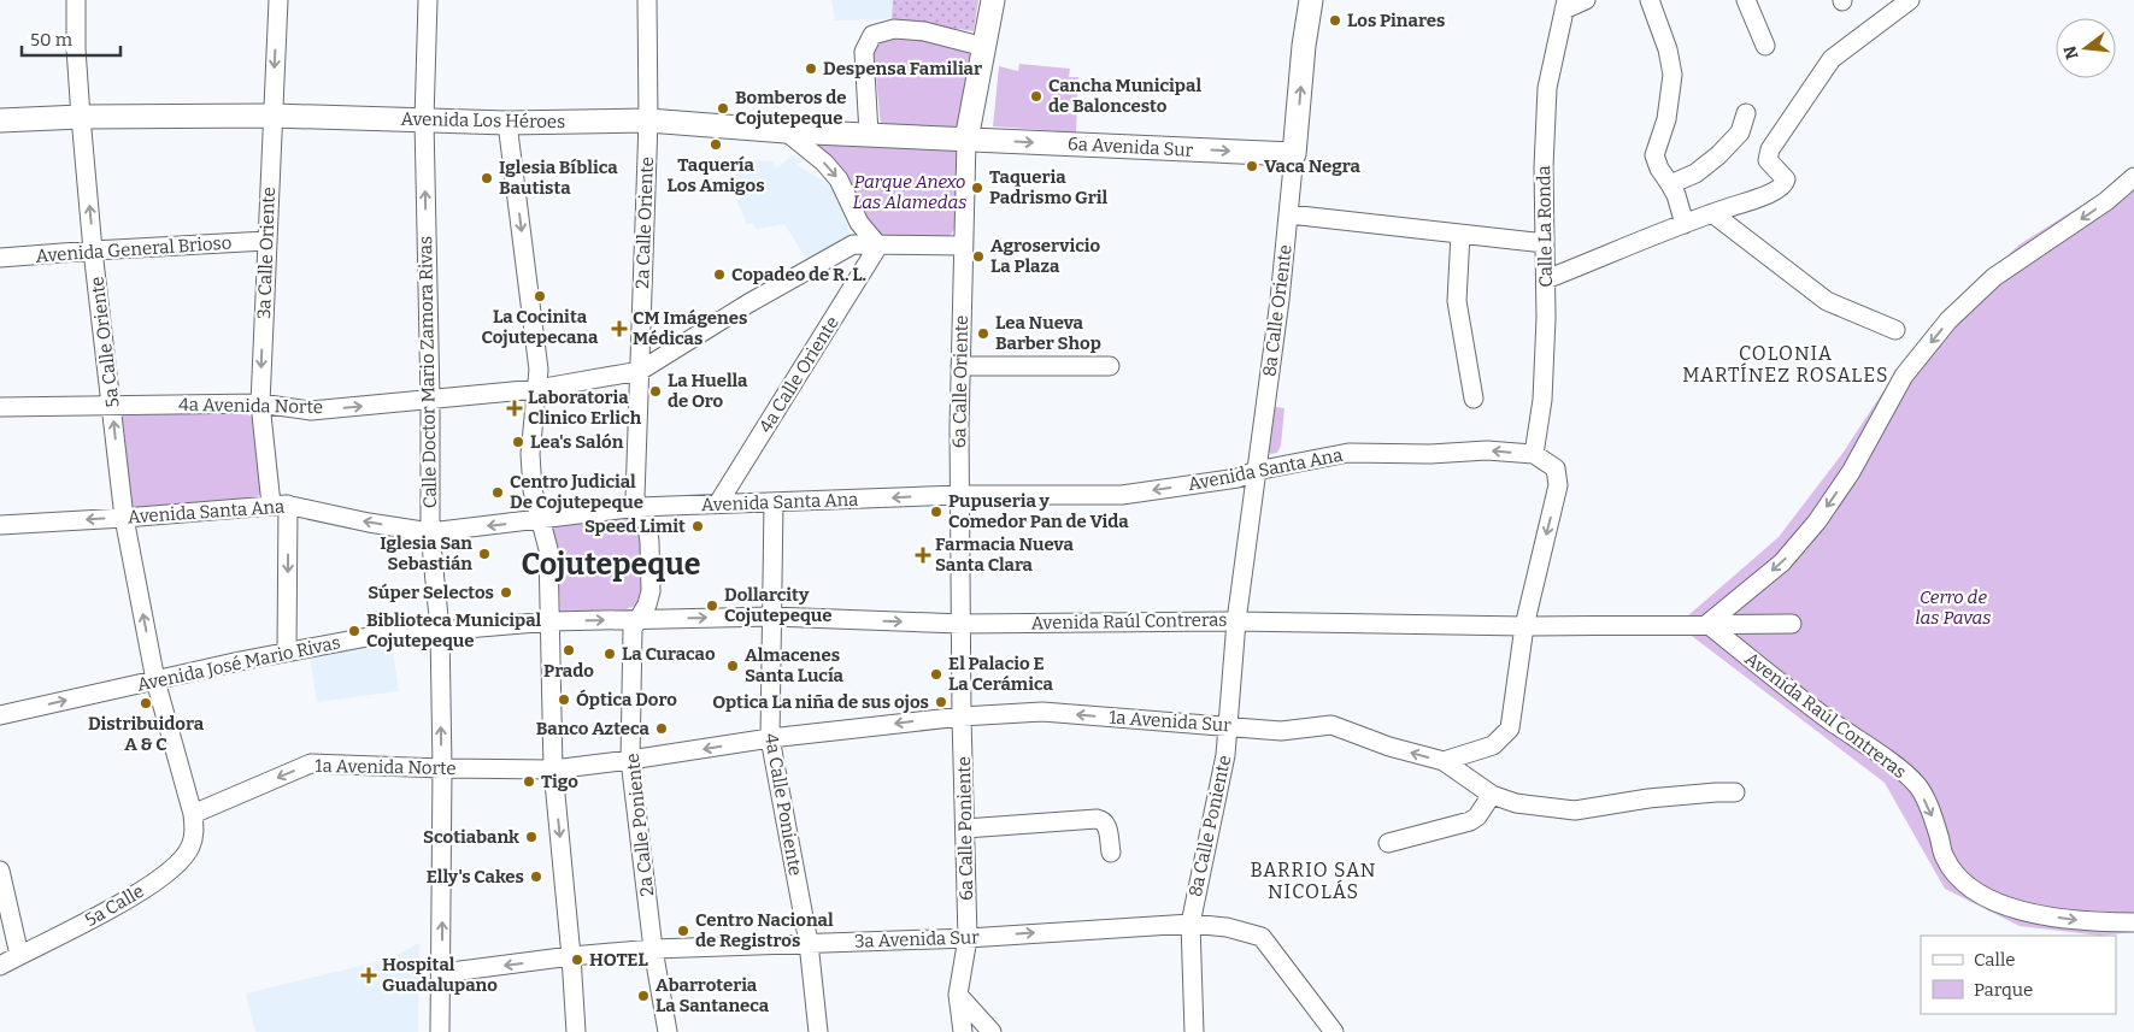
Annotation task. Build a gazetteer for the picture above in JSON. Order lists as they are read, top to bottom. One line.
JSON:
{"streets":{"main road":["Avenida Los Héroes","6a Avenida Sur","8a Calle Oriente"],"street":["2a Calle Oriente","Calle La Ronda","Avenida General Brioso","3a Calle Oriente","5a Calle Oriente","Calle Doctor Mario Zamora Rivas","4a Calle Oriente","6a Calle Oriente","4a Avenida Norte","Avenida Santa Ana","Avenida Raúl Contreras","Avenida José Mario Rivas","1a Avenida Sur","1a Avenida Norte","4a Calle Poniente","2a Calle Poniente","8a Calle Poniente","6a Calle Poniente","5a Calle","3a Avenida Sur"]},"crossings":[["Avenida Los Héroes","6a Avenida Sur"],["Avenida Los Héroes","2a Calle Oriente"],["Avenida Los Héroes","3a Calle Oriente"],["Avenida Los Héroes","5a Calle Oriente"],["Avenida Los Héroes","Calle Doctor Mario Zamora Rivas"],["Avenida Los Héroes","6a Calle Oriente"],["6a Avenida Sur","8a Calle Oriente"],["6a Avenida Sur","6a Calle Oriente"],["2a Calle Oriente","4a Avenida Norte"],["2a Calle Oriente","Avenida Santa Ana"],["2a Calle Oriente","Avenida Raúl Contreras"],["2a Calle Oriente","2a Calle Poniente"],["Calle La Ronda","Avenida Santa Ana"],["Avenida General Brioso","3a Calle Oriente"],["Avenida General Brioso","5a Calle Oriente"],["3a Calle Oriente","4a Avenida Norte"],["3a Calle Oriente","Avenida Santa Ana"],["3a Calle Oriente","Avenida José Mario Rivas"],["8a Calle Oriente","Avenida Santa Ana"],["8a Calle Oriente","Avenida Raúl Contreras"],["8a Calle Oriente","8a Calle Poniente"],["5a Calle Oriente","4a Avenida Norte"],["5a Calle Oriente","Avenida Santa Ana"],["5a Calle Oriente","Avenida José Mario Rivas"],["5a Calle Oriente","5a Calle"],["Calle Doctor Mario Zamora Rivas","4a Avenida Norte"],["Calle Doctor Mario Zamora Rivas","Avenida Santa Ana"],["Calle Doctor Mario Zamora Rivas","Avenida José Mario Rivas"],["Calle Doctor Mario Zamora Rivas","1a Avenida Norte"],["Calle Doctor Mario Zamora Rivas","3a Avenida Sur"],["4a Calle Oriente","Avenida Santa Ana"],["6a Calle Oriente","Avenida Santa Ana"],["6a Calle Oriente","Avenida Raúl Contreras"],["6a Calle Oriente","6a Calle Poniente"],["Avenida Santa Ana","Avenida Raúl Contreras"],["Avenida Santa Ana","4a Calle Poniente"],["Avenida Raúl Contreras","Avenida José Mario Rivas"],["Avenida Raúl Contreras","4a Calle Poniente"],["Avenida Raúl Contreras","2a Calle Poniente"],["Avenida Raúl Contreras","8a Calle Poniente"],["Avenida Raúl Contreras","6a Calle Poniente"],["Avenida José Mario Rivas","5a Calle"],["1a Avenida Sur","1a Avenida Norte"],["1a Avenida Sur","4a Calle Poniente"],["1a Avenida Sur","2a Calle Poniente"],["1a Avenida Sur","8a Calle Poniente"],["1a Avenida Sur","6a Calle Poniente"],["1a Avenida Norte","5a Calle"],["4a Calle Poniente","3a Avenida Sur"],["2a Calle Poniente","3a Avenida Sur"],["8a Calle Poniente","3a Avenida Sur"],["6a Calle Poniente","3a Avenida Sur"]],"one_way":["6a Avenida Sur","3a Calle Oriente","5a Calle Oriente","Avenida Santa Ana","Avenida Raúl Contreras","1a Avenida Sur","1a Avenida Norte"],"districts":["COLONIA MARTÍNEZ ROSALES","Cojutepeque","BARRIO SAN NICOLÁS"],"parks":["Parque Anexo Las Alamedas","Cerro de las Pavas"],"places":{"other":["Los Pinares","Despensa Familiar","Cancha Municipal de Baloncesto","Bomberos de Cojutepeque","Taquería Los Amigos","Vaca Negra","Iglesia Bíblica Bautista","Taqueria Padrismo Gril","Agroservicio La Plaza","Copadeo de R. L.","La Cocinita Cojutepecana","Lea Nueva Barber Shop","La Huella de Oro","Lea's Salón","Centro Judicial De Cojutepeque","Pupuseria y Comedor Pan de Vida","Speed Limit","Iglesia San Sebastián","Súper Selectos","Dollarcity Cojutepeque","Biblioteca Municipal Cojutepeque","Prado","La Curacao","Almacenes Santa Lucía","El Palacio E La Cerámica","Óptica Doro","Optica La niña de sus ojos","Distribuidora A & C","Banco Azteca","Tigo","Scotiabank","Elly's Cakes","Centro Nacional de Registros","HOTEL","Abarroteria La Santaneca"],"health":["CM Imágenes Médicas","Laboratoria Clinico Erlich","Farmacia Nueva Santa Clara","Hospital Guadalupano"]},"legend":["Calle","Parque"],"scale_bar":"50 m","north":"left"}
